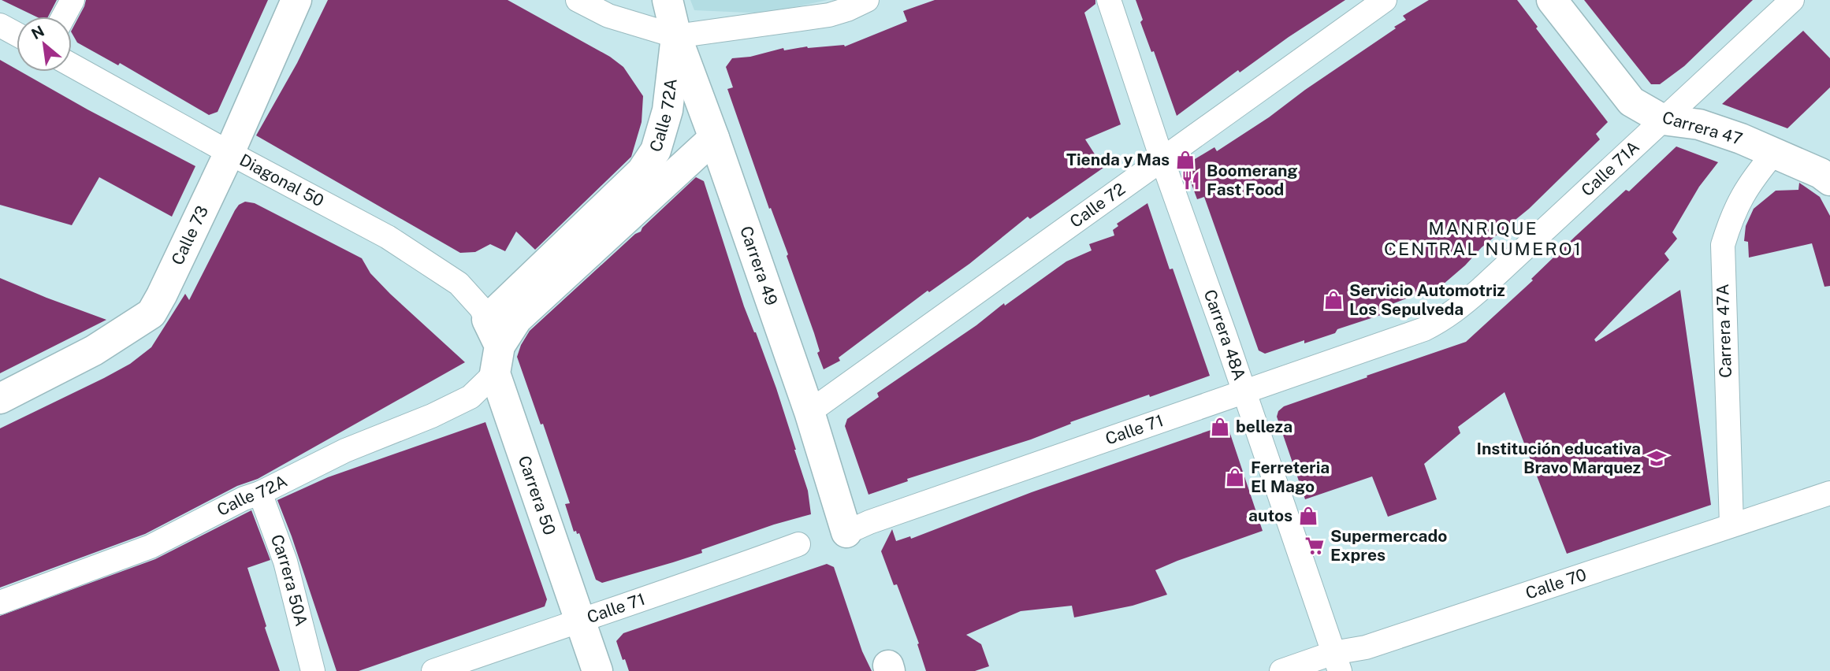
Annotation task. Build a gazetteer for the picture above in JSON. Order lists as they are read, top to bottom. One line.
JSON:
{"streets":{"street":["Calle 72A","Carrera 47","Calle 71A","Diagonal 50","Calle 72","Calle 73","Carrera 49","Carrera 47A","Carrera 48A","Calle 71","Carrera 50","Carrera 50A","Calle 70"]},"crossings":[["Calle 72A","Diagonal 50"],["Calle 72A","Carrera 49"],["Calle 72A","Carrera 50"],["Calle 72A","Carrera 50A"],["Carrera 47","Calle 71A"],["Carrera 47","Carrera 47A"],["Calle 71A","Calle 71"],["Diagonal 50","Calle 73"],["Diagonal 50","Carrera 50"],["Calle 72","Carrera 49"],["Calle 72","Carrera 48A"],["Carrera 49","Calle 71"],["Carrera 47A","Calle 70"],["Carrera 48A","Calle 71"],["Carrera 48A","Calle 70"],["Calle 71","Carrera 50"]],"districts":["MANRIQUE CENTRAL NUMERO1"],"places":{"shop":["Tienda y Mas","Servicio Automotriz Los Sepulveda","belleza","Ferreteria El Mago","autos"],"restaurant":["Boomerang Fast Food"],"school or university":["Institución educativa Bravo Marquez"],"supermarket":["Supermercado Expres"]},"north":"top left"}
